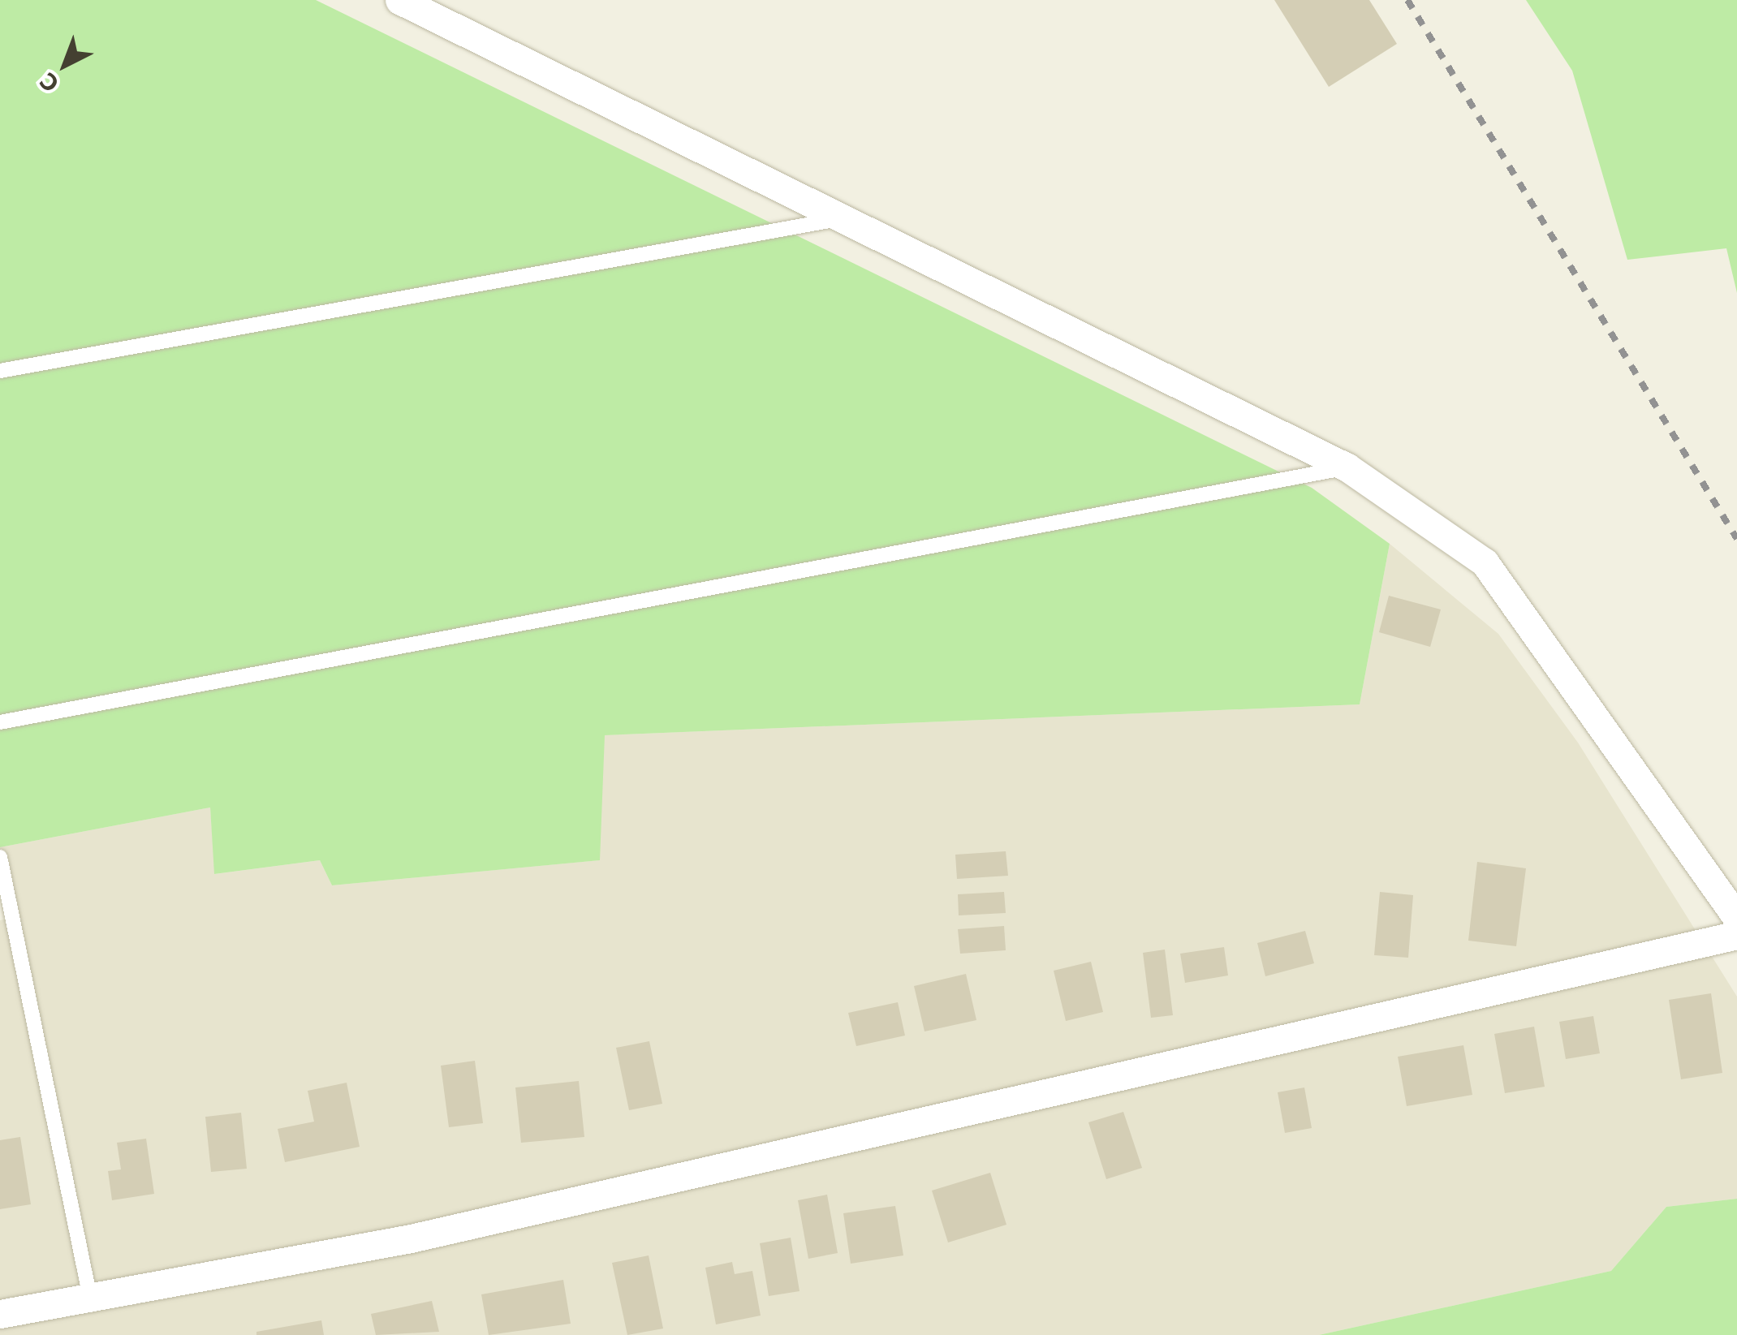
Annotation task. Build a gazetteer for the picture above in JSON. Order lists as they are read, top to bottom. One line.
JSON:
{"north":"bottom left"}
